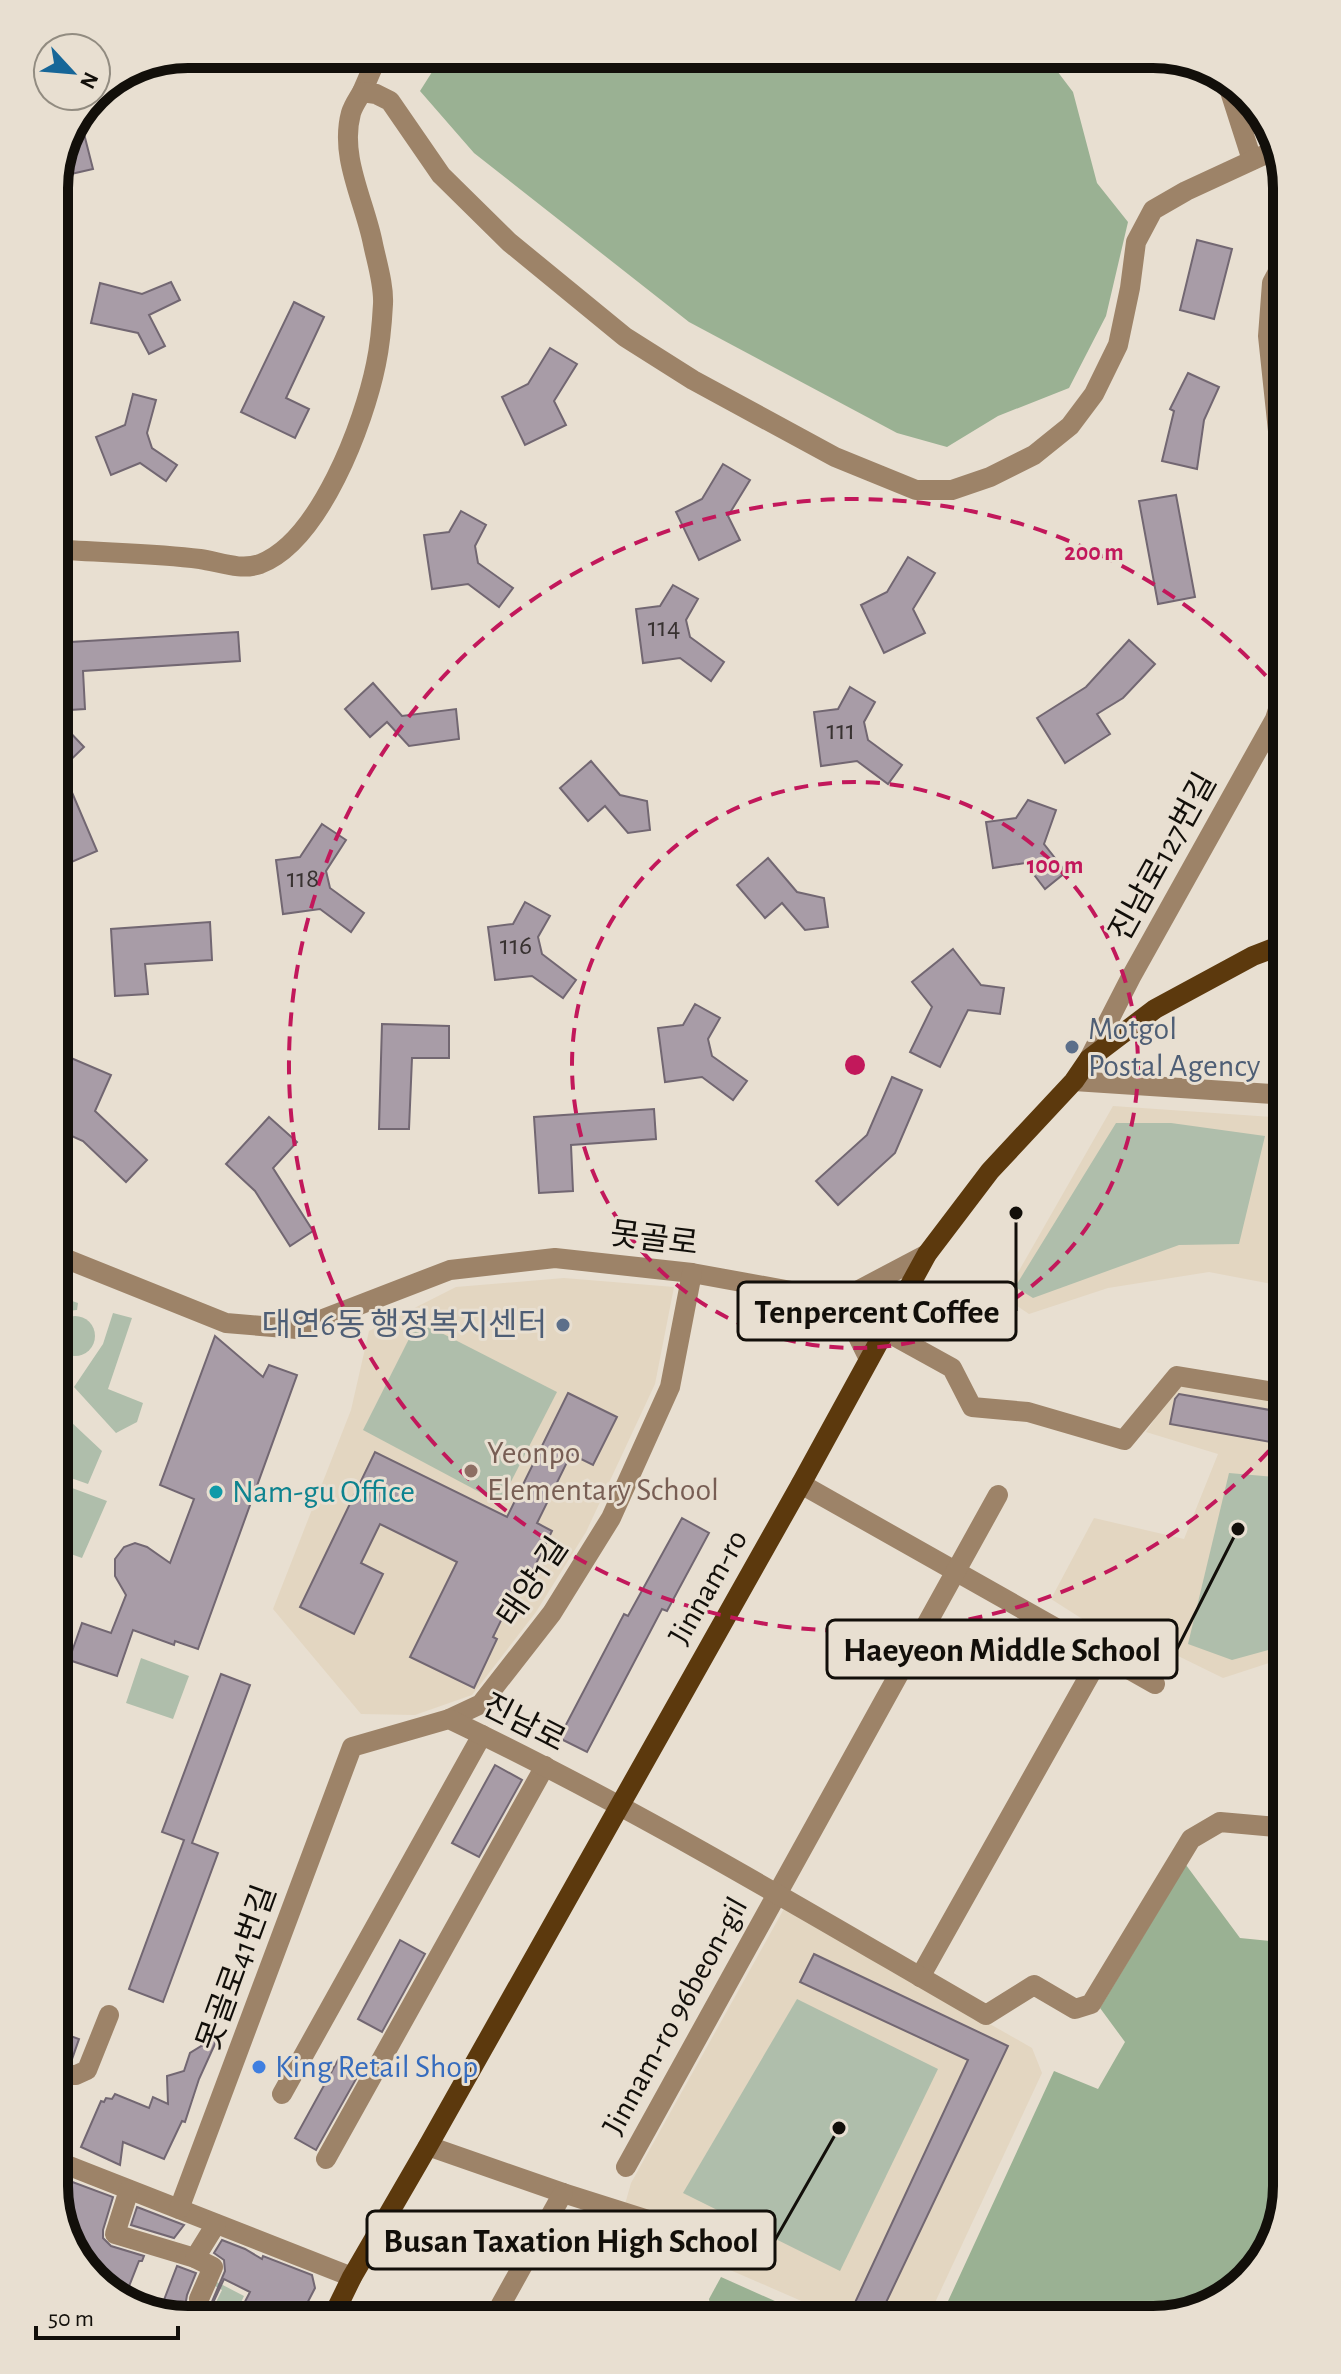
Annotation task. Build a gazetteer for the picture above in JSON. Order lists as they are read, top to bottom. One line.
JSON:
{"streets":{"main road":["Jinnam-ro"],"street":["진남로127번길","못골로","태양1길","진남로","못골로41번길","Jinnam-ro 96beon-gil"]},"crossings":[["진남로127번길","Jinnam-ro"],["못골로","태양1길"],["태양1길","진남로"],["Jinnam-ro","진남로"],["Jinnam-ro","Jinnam-ro 96beon-gil"],["진남로","못골로41번길"],["진남로","Jinnam-ro 96beon-gil"]],"places":["Motgol Postal Agency","Tenpercent Coffee","대연6동 행정복지센터","Yeonpo Elementary School","Nam-gu Office","Haeyeon Middle School","King Retail Shop","Busan Taxation High School"],"house_numbers":["114","111","118","116"],"scale_bar":"50 m","north":"bottom right","rings":["200 m","100 m"]}
